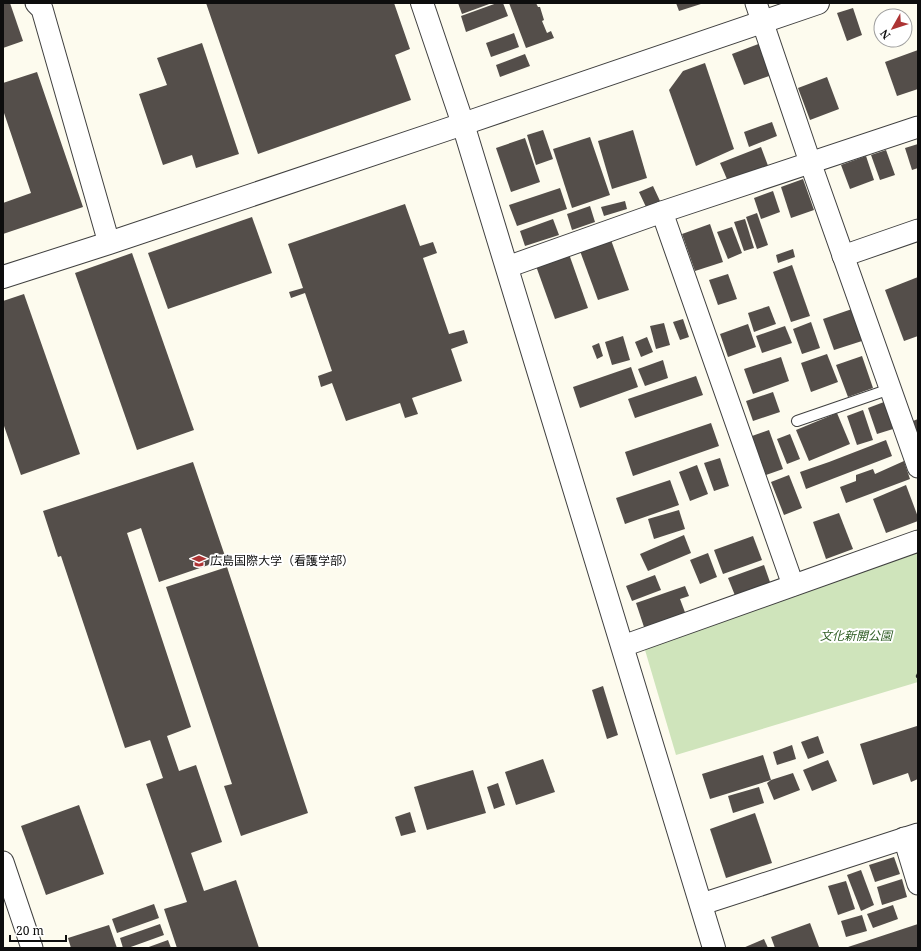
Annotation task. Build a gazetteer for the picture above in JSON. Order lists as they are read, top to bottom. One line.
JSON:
{"parks":["文化新開公園"],"places":{"school or university":["広島国際大学（看護学部）"]},"scale_bar":"20 m","north":"bottom left"}
